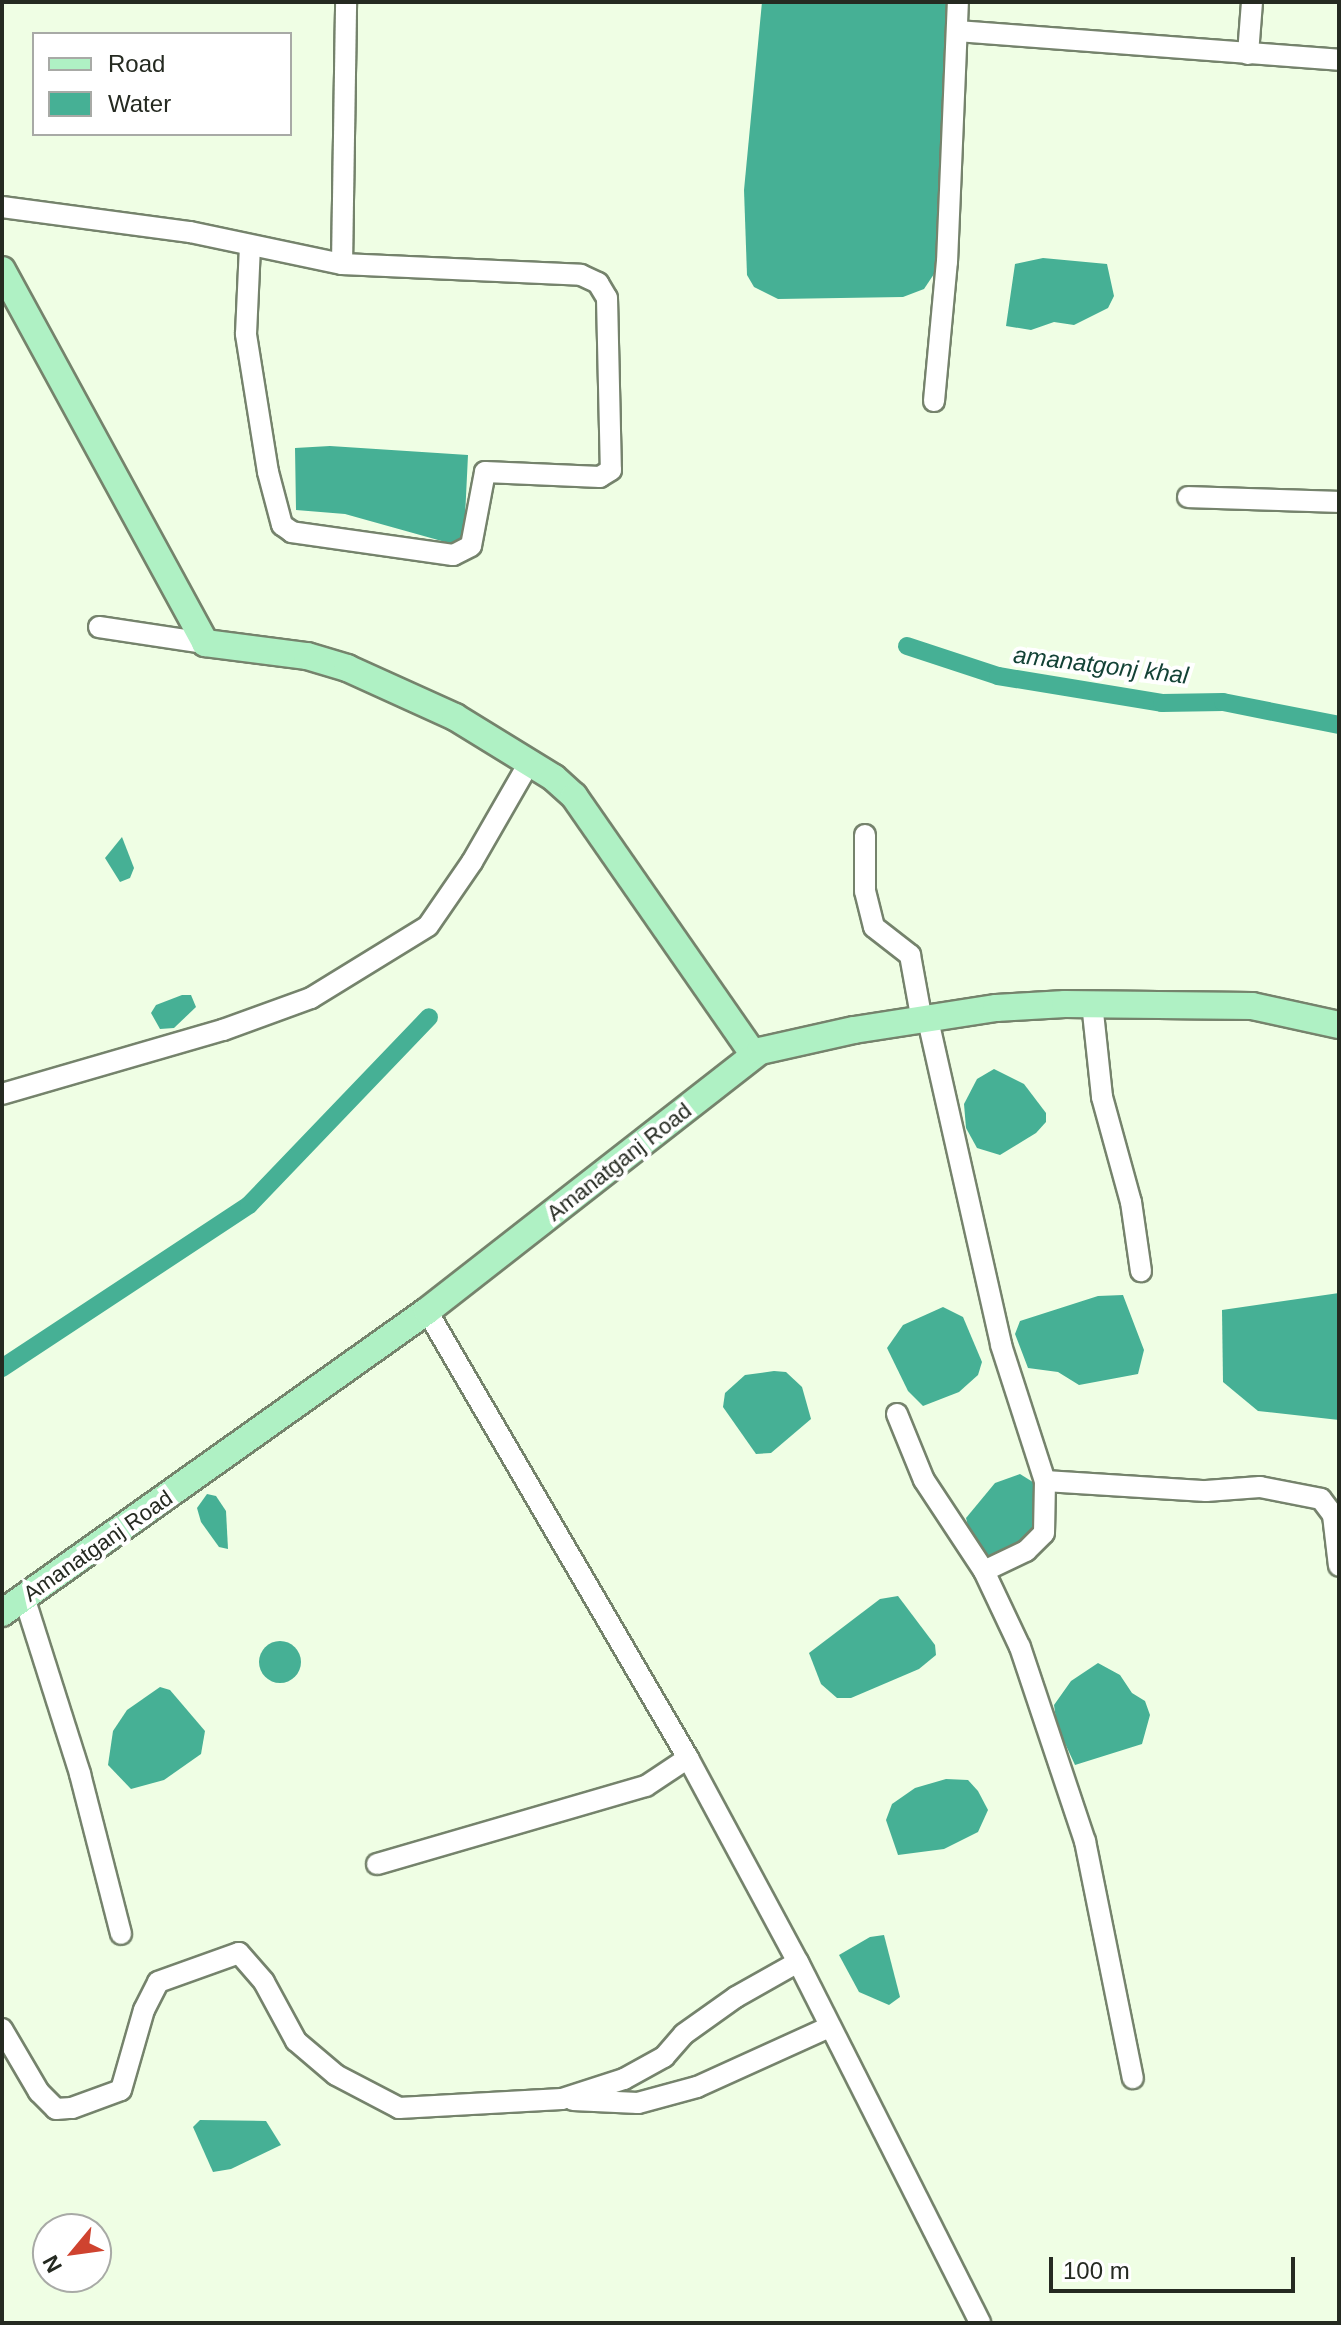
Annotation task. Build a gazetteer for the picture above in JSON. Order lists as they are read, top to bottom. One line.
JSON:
{"streets":{"main road":["Amanatganj Road"]},"water":["amanatgonj khal"],"legend":["Road","Water"],"scale_bar":"100 m","north":"bottom left"}
